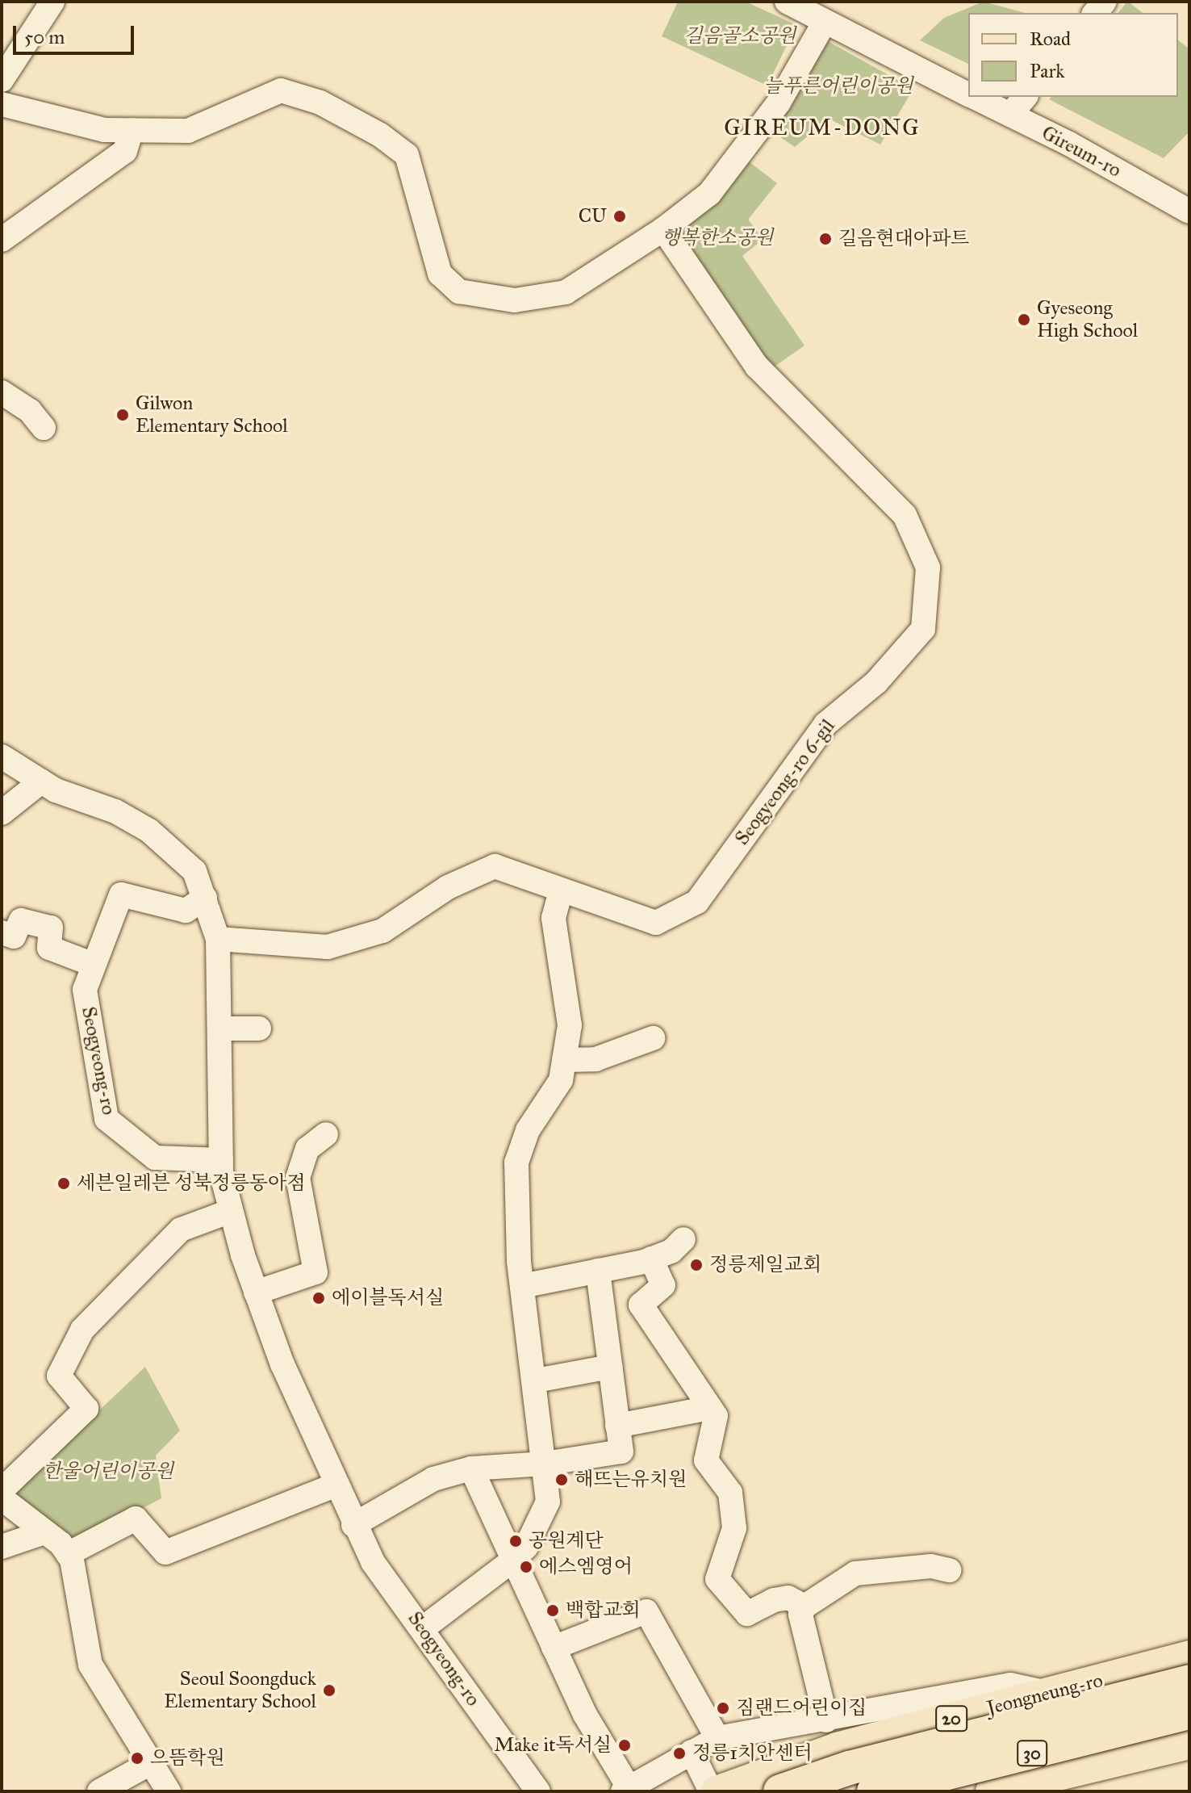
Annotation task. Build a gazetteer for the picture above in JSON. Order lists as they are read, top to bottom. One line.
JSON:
{"streets":{"highway":["30"],"main road":["Jeongneung-ro","20"],"street":["Gireum-ro","Seogyeong-ro 6-gil","Seogyeong-ro"]},"crossings":[["Seogyeong-ro 6-gil","Seogyeong-ro"]],"districts":["GIREUM-DONG"],"parks":["길음골소공원","늘푸른어린이공원","행복한소공원","한울어린이공원"],"places":["CU","길음현대아파트","Gyeseong High School","Gilwon Elementary School","세븐일레븐 성북정릉동아점","정릉제일교회","에이블독서실","해뜨는유치원","공원계단","에스엠영어","백합교회","Seoul Soongduck Elementary School","짐랜드어린이집","Make it독서실","정릉1치안센터","으뜸학원"],"legend":["Road","Park"],"scale_bar":"50 m"}
